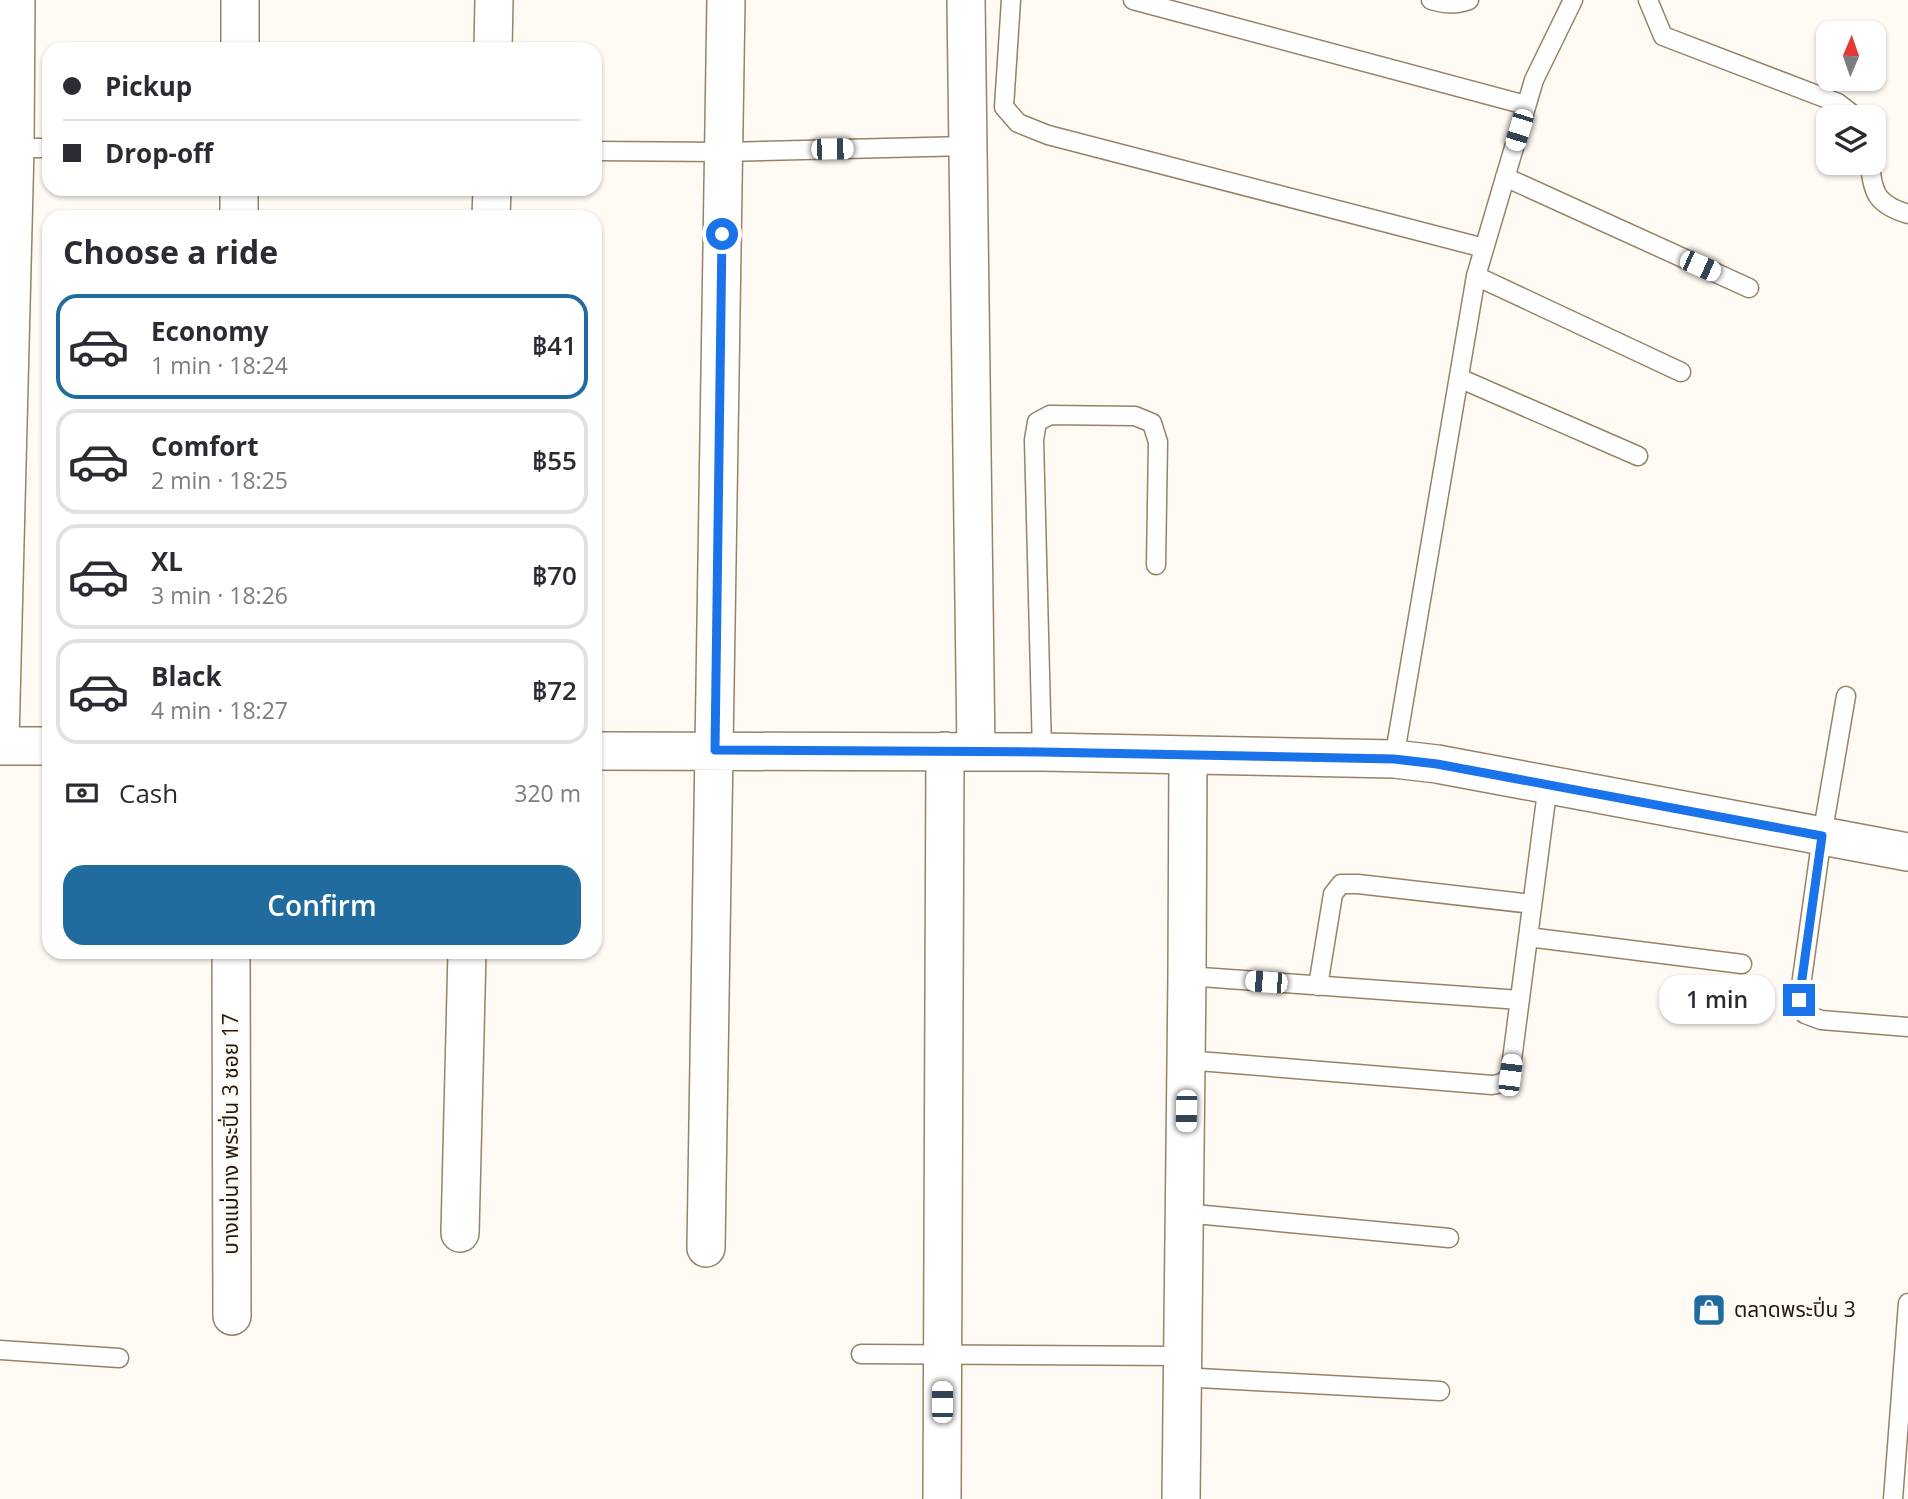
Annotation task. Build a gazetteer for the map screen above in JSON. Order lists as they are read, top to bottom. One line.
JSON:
{"streets":{"street":["บางแม่นาง พระปิ่น 3 ซอย 17"]},"places":{"shop":["ตลาดพระปิ่น 3"]},"north":"top","page":{"banner":["Pickup","Drop-off"],"heading":"Choose a ride","list":[{"name":"Economy","note":"1 min · 18:24","value":"฿41"},{"name":"Comfort","note":"2 min · 18:25","value":"฿55"},{"name":"XL","note":"3 min · 18:26","value":"฿70"},{"name":"Black","note":"4 min · 18:27","value":"฿72"}],"pay":["Cash","320 m"],"buttons":"Confirm","bubble":"1 min"}}
